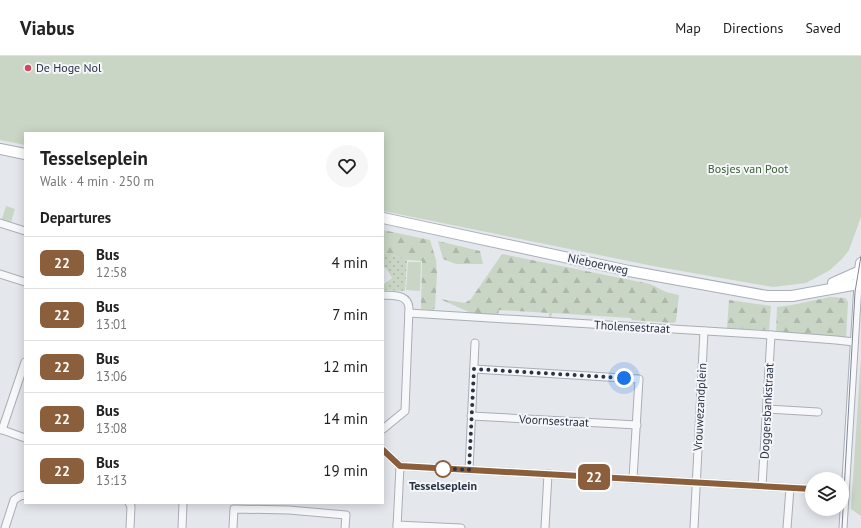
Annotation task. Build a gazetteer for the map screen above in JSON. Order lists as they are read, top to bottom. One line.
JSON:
{"streets":{"street":["Nieboerweg","Tholensestraat","Vrouwezandplein","Doggersbankstraat","Voornsestraat"]},"crossings":[["Tholensestraat","Vrouwezandplein"],["Tholensestraat","Doggersbankstraat"]],"parks":["Bosjes van Poot"],"places":["De Hoge Nol","Tesselseplein"],"lines":["bus line 22"],"page":{"header":"Viabus","nav":["Map","Directions","Saved"],"on_map":"22","heading":[["Tesselseplein","Walk · 4 min · 250 m"],"Departures"],"list":[{"mark":"22","name":"Bus","note":"12:58","value":"4 min"},{"mark":"22","name":"Bus","note":"13:01","value":"7 min"},{"mark":"22","name":"Bus","note":"13:06","value":"12 min"},{"mark":"22","name":"Bus","note":"13:08","value":"14 min"},{"mark":"22","name":"Bus","note":"13:13","value":"19 min"}]}}
